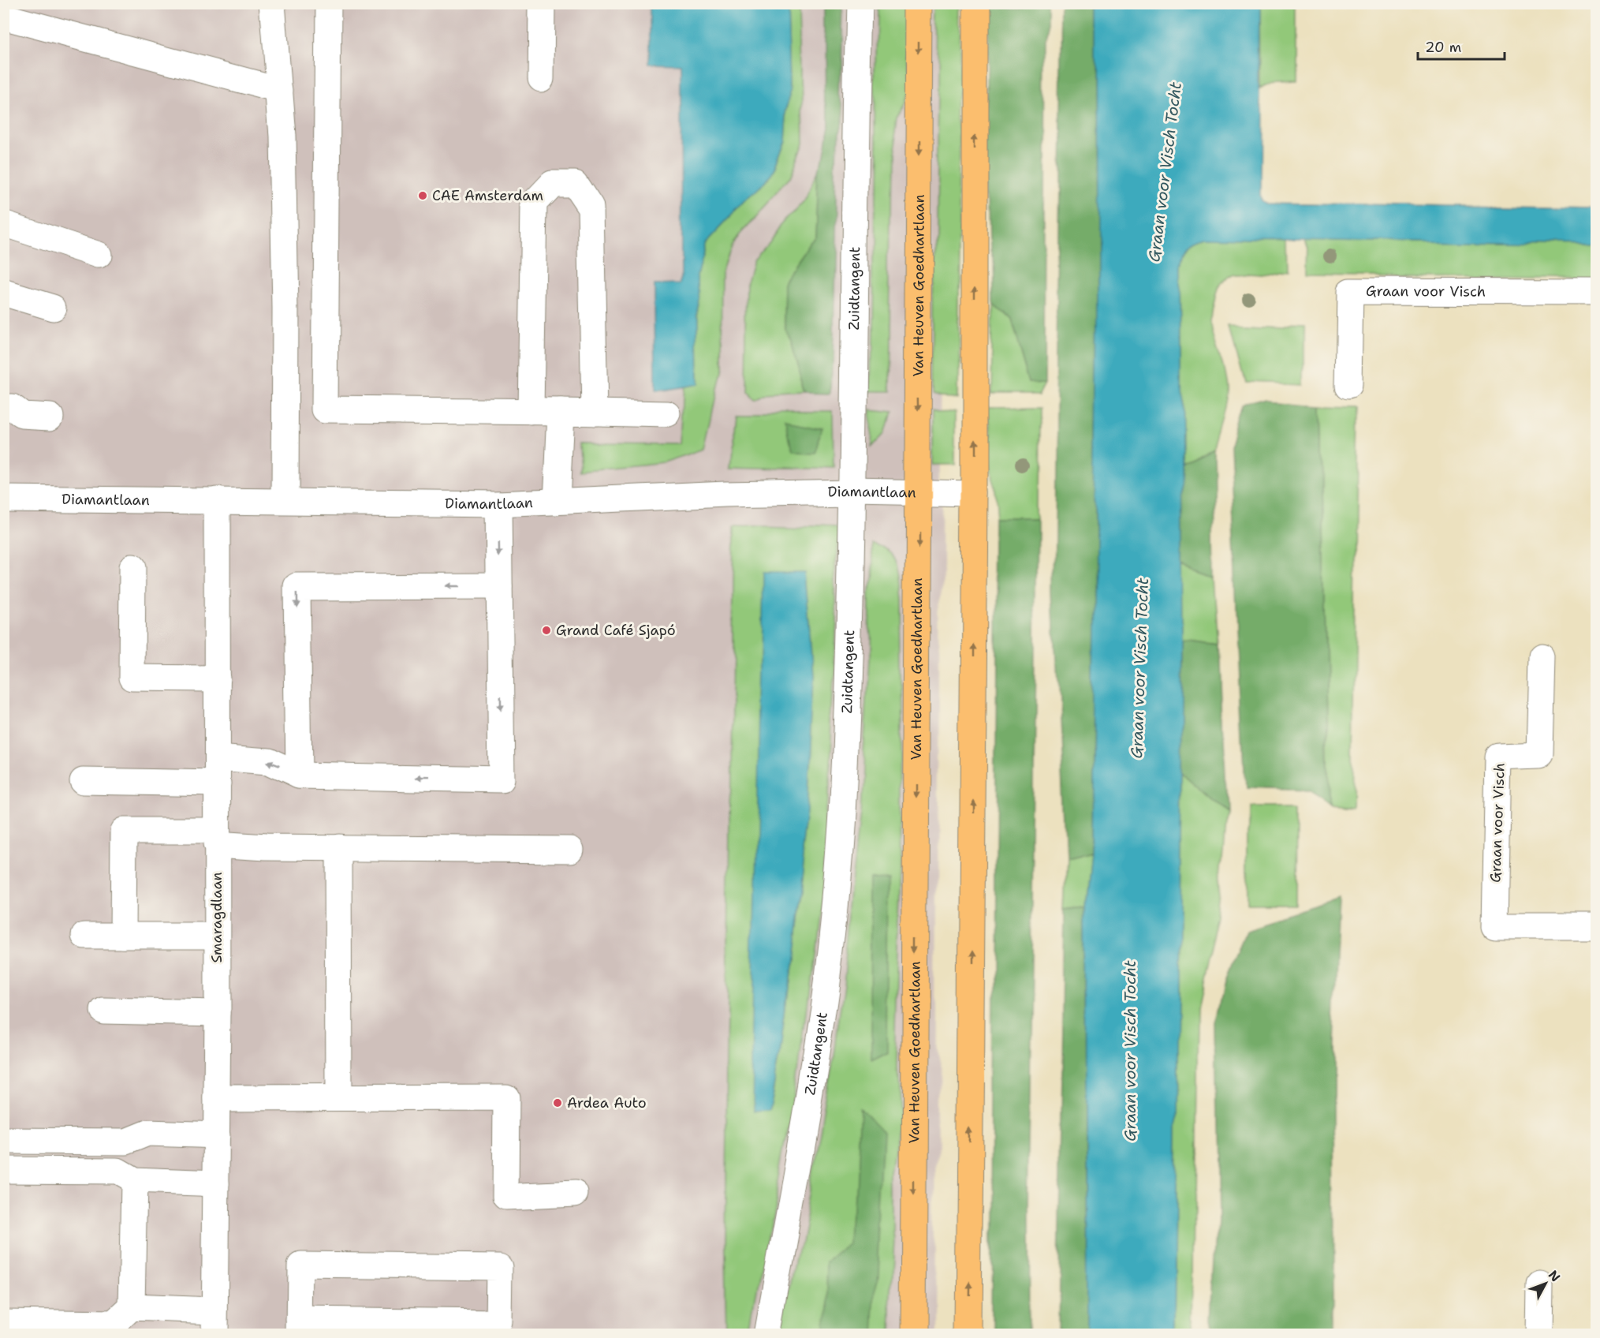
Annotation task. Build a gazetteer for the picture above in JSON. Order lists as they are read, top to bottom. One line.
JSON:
{"streets":{"main road":["Van Heuven Goedhartlaan"],"street":["Zuidtangent","Graan voor Visch","Diamantlaan","Smaragdlaan"]},"crossings":[["Van Heuven Goedhartlaan","Diamantlaan"],["Zuidtangent","Diamantlaan"],["Diamantlaan","Smaragdlaan"]],"water":["Graan voor Visch Tocht"],"places":["CAE Amsterdam","Grand Café Sjapó","Ardea Auto"],"scale_bar":"20 m","north":"top right"}
